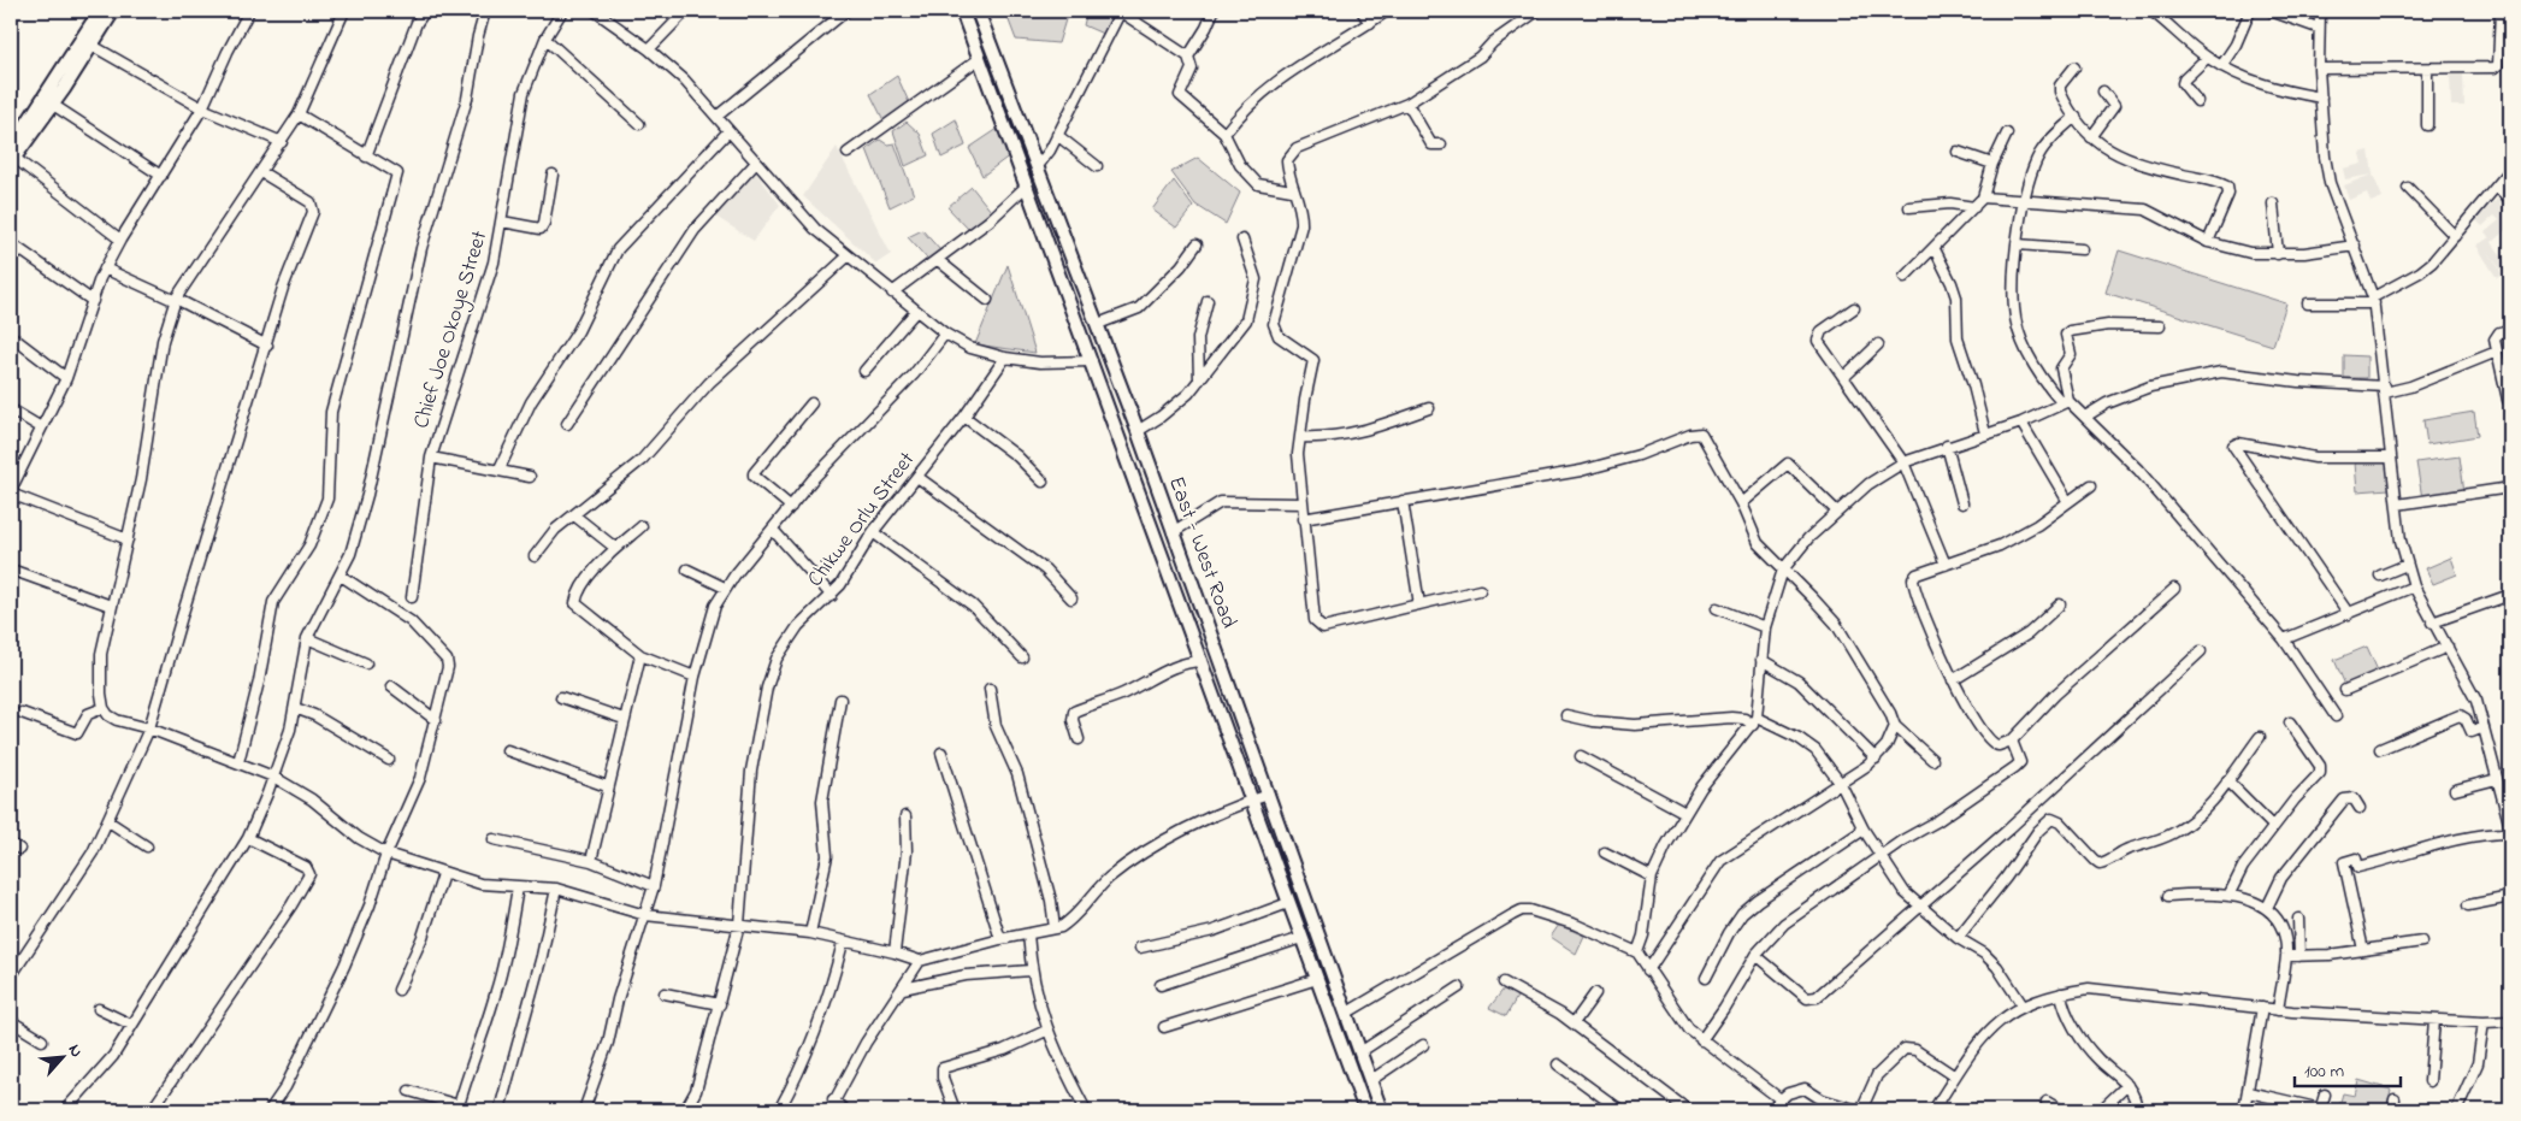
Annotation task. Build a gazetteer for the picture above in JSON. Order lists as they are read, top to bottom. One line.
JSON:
{"streets":{"main road":["East - West Road"],"street":["Chief Joe Okoye Street","Chikwe Orlu Street"]},"scale_bar":"100 m","north":"top right"}
